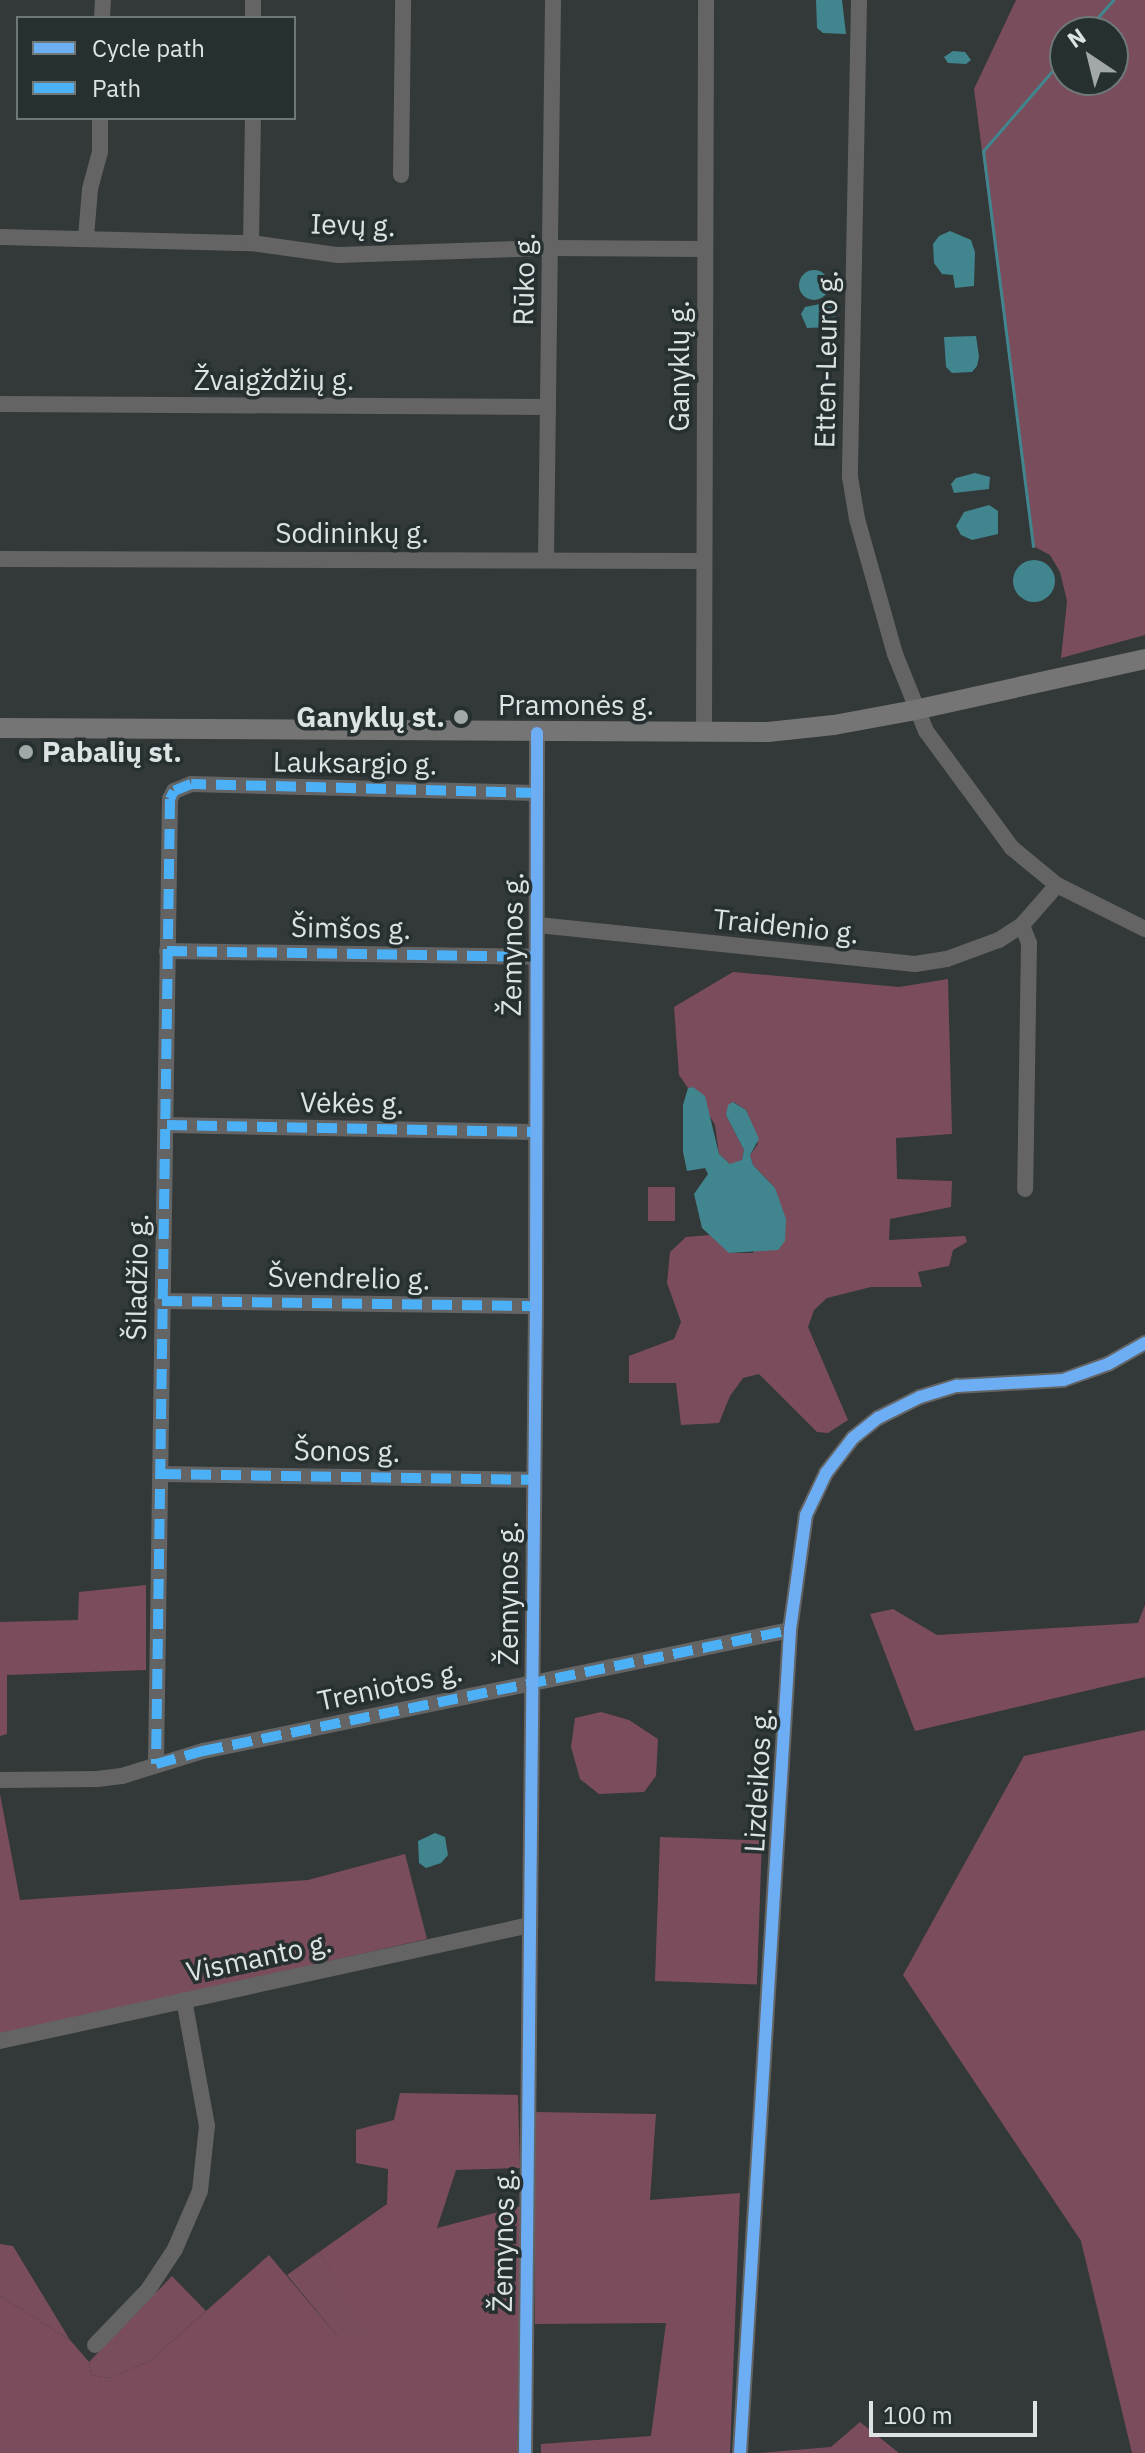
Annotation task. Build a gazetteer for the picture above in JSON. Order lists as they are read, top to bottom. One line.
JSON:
{"streets":{"main road":["Pramonės g."],"street":["Ievų g.","Rūko g.","Etten-Leuro g.","Ganyklų g.","Žvaigždžių g.","Sodininkų g.","Lauksargio g.","Traidenio g.","Šimšos g.","Žemynos g.","Vėkės g.","Šiladžio g.","Švendrelio g.","Šonos g.","Treniotos g.","Lizdeikos g.","Vismanto g."]},"crossings":[["Ievų g.","Rūko g."],["Ievų g.","Ganyklų g."],["Rūko g.","Žvaigždžių g."],["Rūko g.","Sodininkų g."],["Etten-Leuro g.","Pramonės g."],["Etten-Leuro g.","Traidenio g."],["Ganyklų g.","Sodininkų g."],["Ganyklų g.","Pramonės g."],["Pramonės g.","Žemynos g."],["Lauksargio g.","Žemynos g."],["Lauksargio g.","Šiladžio g."],["Traidenio g.","Žemynos g."],["Šimšos g.","Žemynos g."],["Šimšos g.","Šiladžio g."],["Žemynos g.","Vėkės g."],["Žemynos g.","Švendrelio g."],["Žemynos g.","Šonos g."],["Žemynos g.","Treniotos g."],["Žemynos g.","Vismanto g."],["Vėkės g.","Šiladžio g."],["Šiladžio g.","Švendrelio g."],["Šiladžio g.","Šonos g."],["Šiladžio g.","Treniotos g."],["Treniotos g.","Lizdeikos g."]],"places":["Ganyklų st.","Pabalių st."],"legend":["Cycle path","Path"],"scale_bar":"100 m","north":"top left"}
